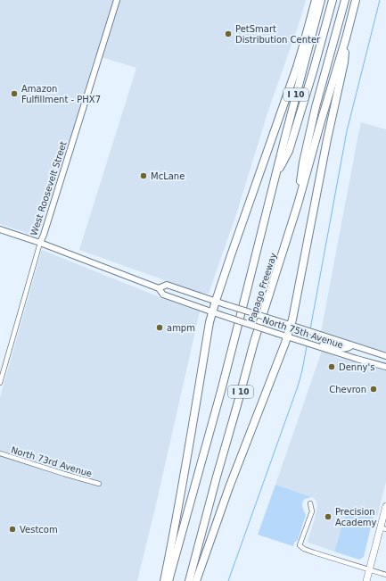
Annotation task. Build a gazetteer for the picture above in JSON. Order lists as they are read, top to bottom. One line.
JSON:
{"streets":{"highway":["I 10","Papago Freeway"],"main road":["West Roosevelt Street","North 75th Avenue"],"street":["North 73rd Avenue"]},"crossings":[["West Roosevelt Street","North 75th Avenue"]],"places":["PetSmart Distribution Center","Amazon Fulfillment - PHX7","McLane","ampm","Denny's","Chevron","Precision Academy","Vestcom"]}
